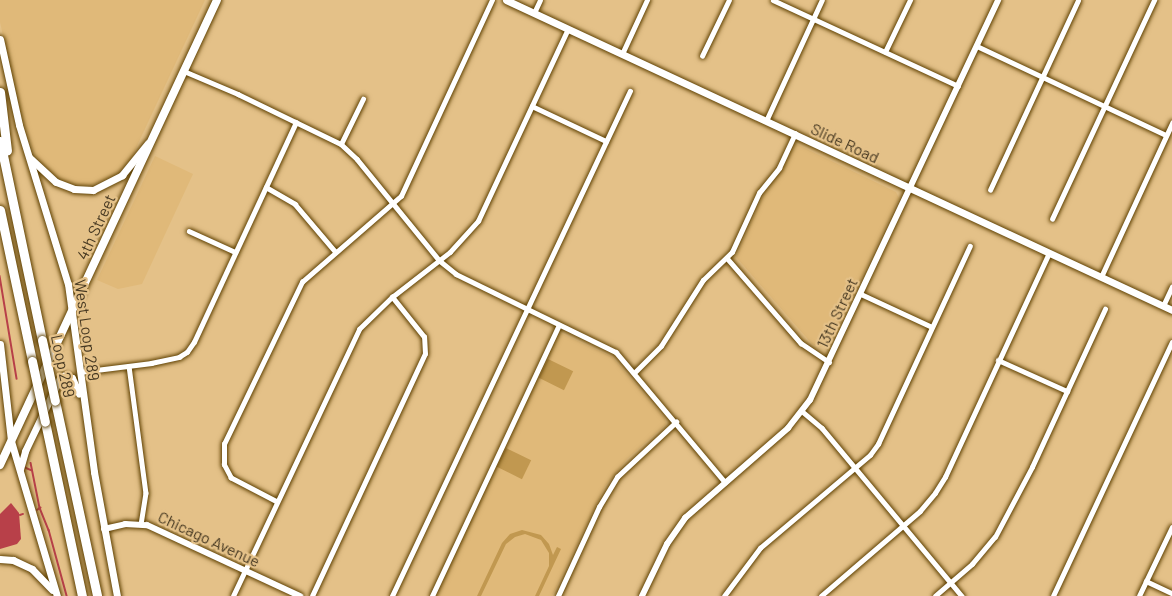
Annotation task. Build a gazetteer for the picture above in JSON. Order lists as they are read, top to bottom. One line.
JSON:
{"streets":{"highway":["Loop 289"],"main road":["Slide Road","4th Street","West Loop 289"],"street":["13th Street","Chicago Avenue"]},"crossings":[["Slide Road","13th Street"],["4th Street","West Loop 289"],["West Loop 289","Chicago Avenue"]]}
